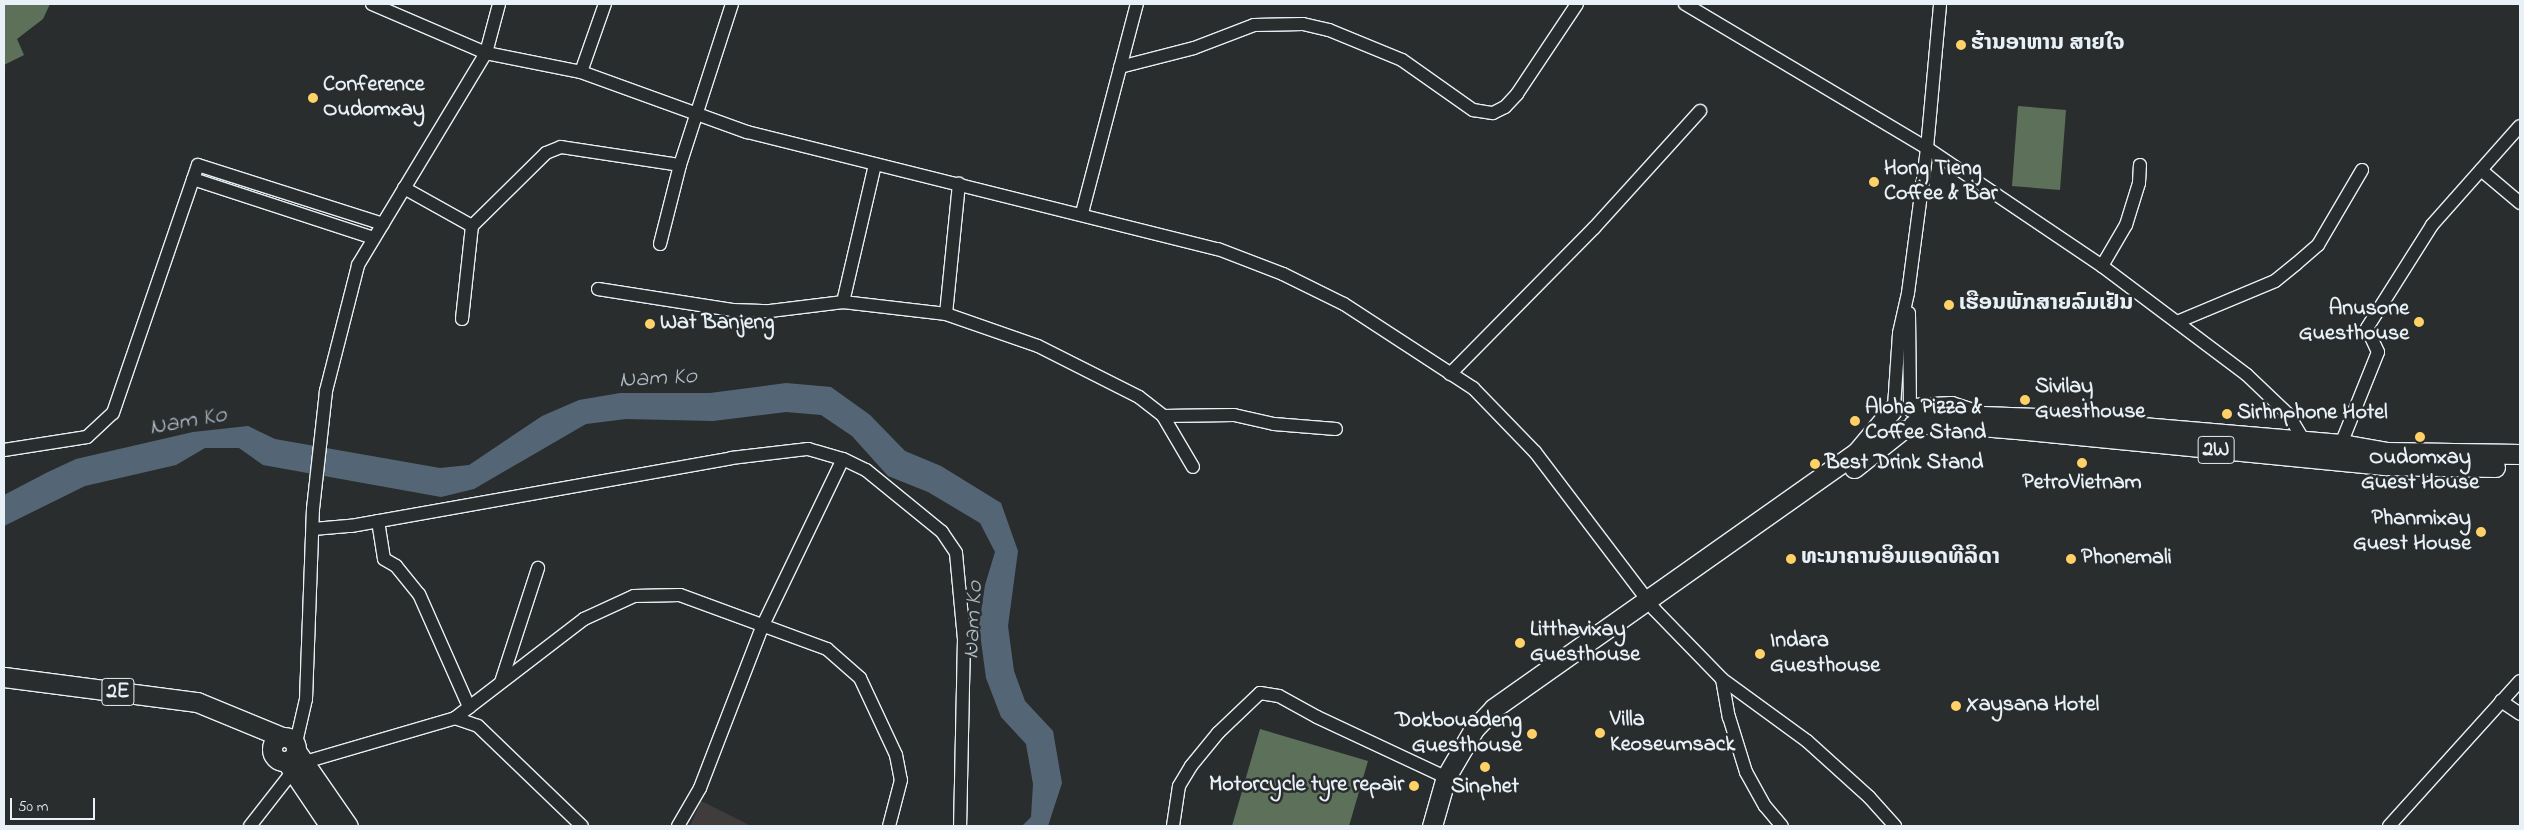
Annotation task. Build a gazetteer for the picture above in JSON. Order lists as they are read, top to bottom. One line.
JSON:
{"streets":{"highway":["2W","2E"]},"water":["Nam Ko"],"places":["ຮ້ານອາຫານ ສາຍໃຈ","Conference Oudomxay","Hong Tieng Coffee & Bar","ເຮືອນພັກສາຍລົມເຢັນ","Anusone Guesthouse","Wat Banjeng","Sivilay Guesthouse","Sirhnphone Hotel","Aloha Pizza & Coffee Stand","Oudomxay Guest House","PetroVietnam","Best Drink Stand","Phanmixay Guest House","ທະນາຄານອິນແອດທີລິດາ","Phonemali","Litthavixay Guesthouse","Indara Guesthouse","Xaysana Hotel","Villa Keoseumsack","Dokbouadeng Guesthouse","Sinphet","Motorcycle tyre repair"],"scale_bar":"50 m"}
